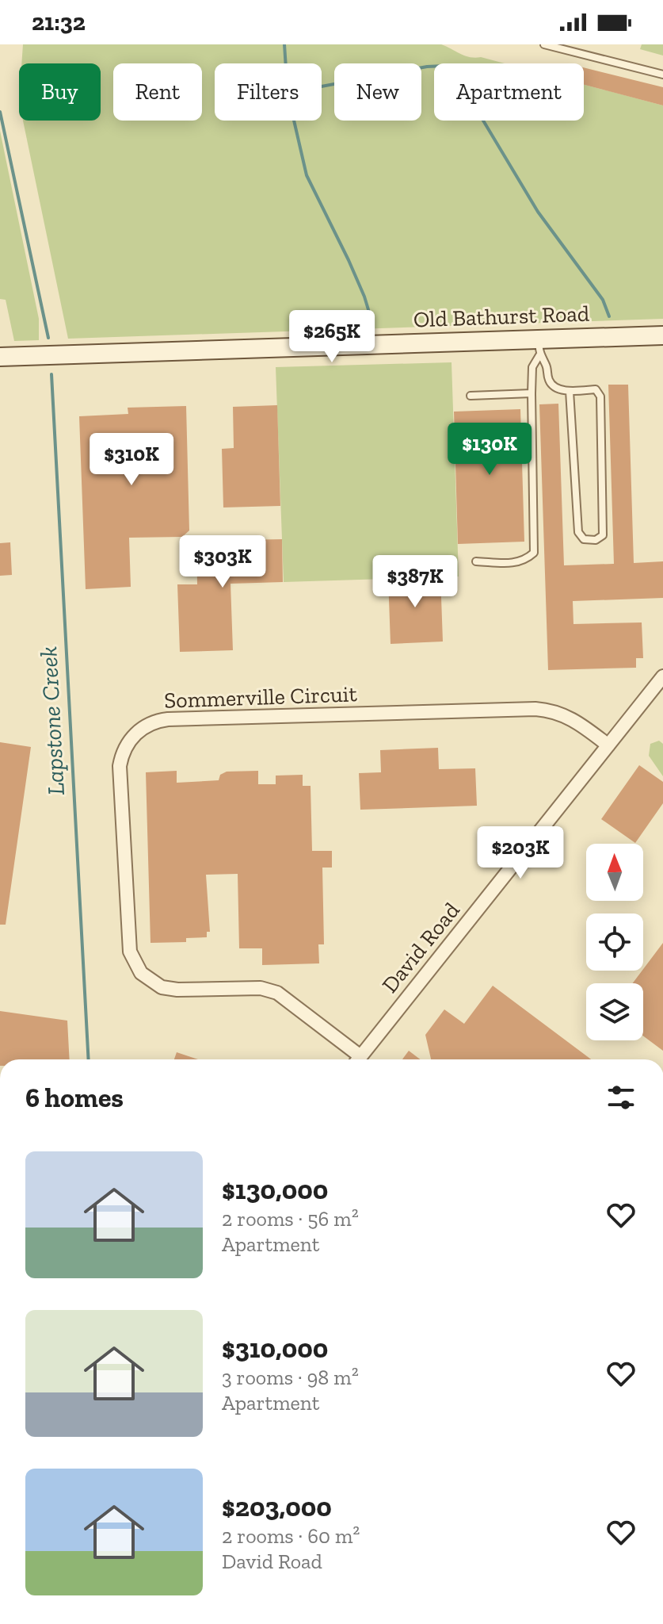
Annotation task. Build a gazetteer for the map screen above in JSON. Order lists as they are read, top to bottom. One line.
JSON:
{"streets":{"main road":["Old Bathurst Road"],"street":["Sommerville Circuit","David Road"]},"crossings":[["Sommerville Circuit","David Road"]],"water":["Lapstone Creek"],"north":"top","page":{"status":"21:32","chip":["Buy","Rent","Filters","New","Apartment"],"price":["$265K","$130K","$310K","$303K","$387K","$203K"],"heading":"6 homes","list":[{"name":"$130,000","note":"2 rooms · 56 m² · Apartment"},{"name":"$310,000","note":"3 rooms · 98 m² · Apartment"},{"name":"$203,000","note":"2 rooms · 60 m² · David Road"}]}}
